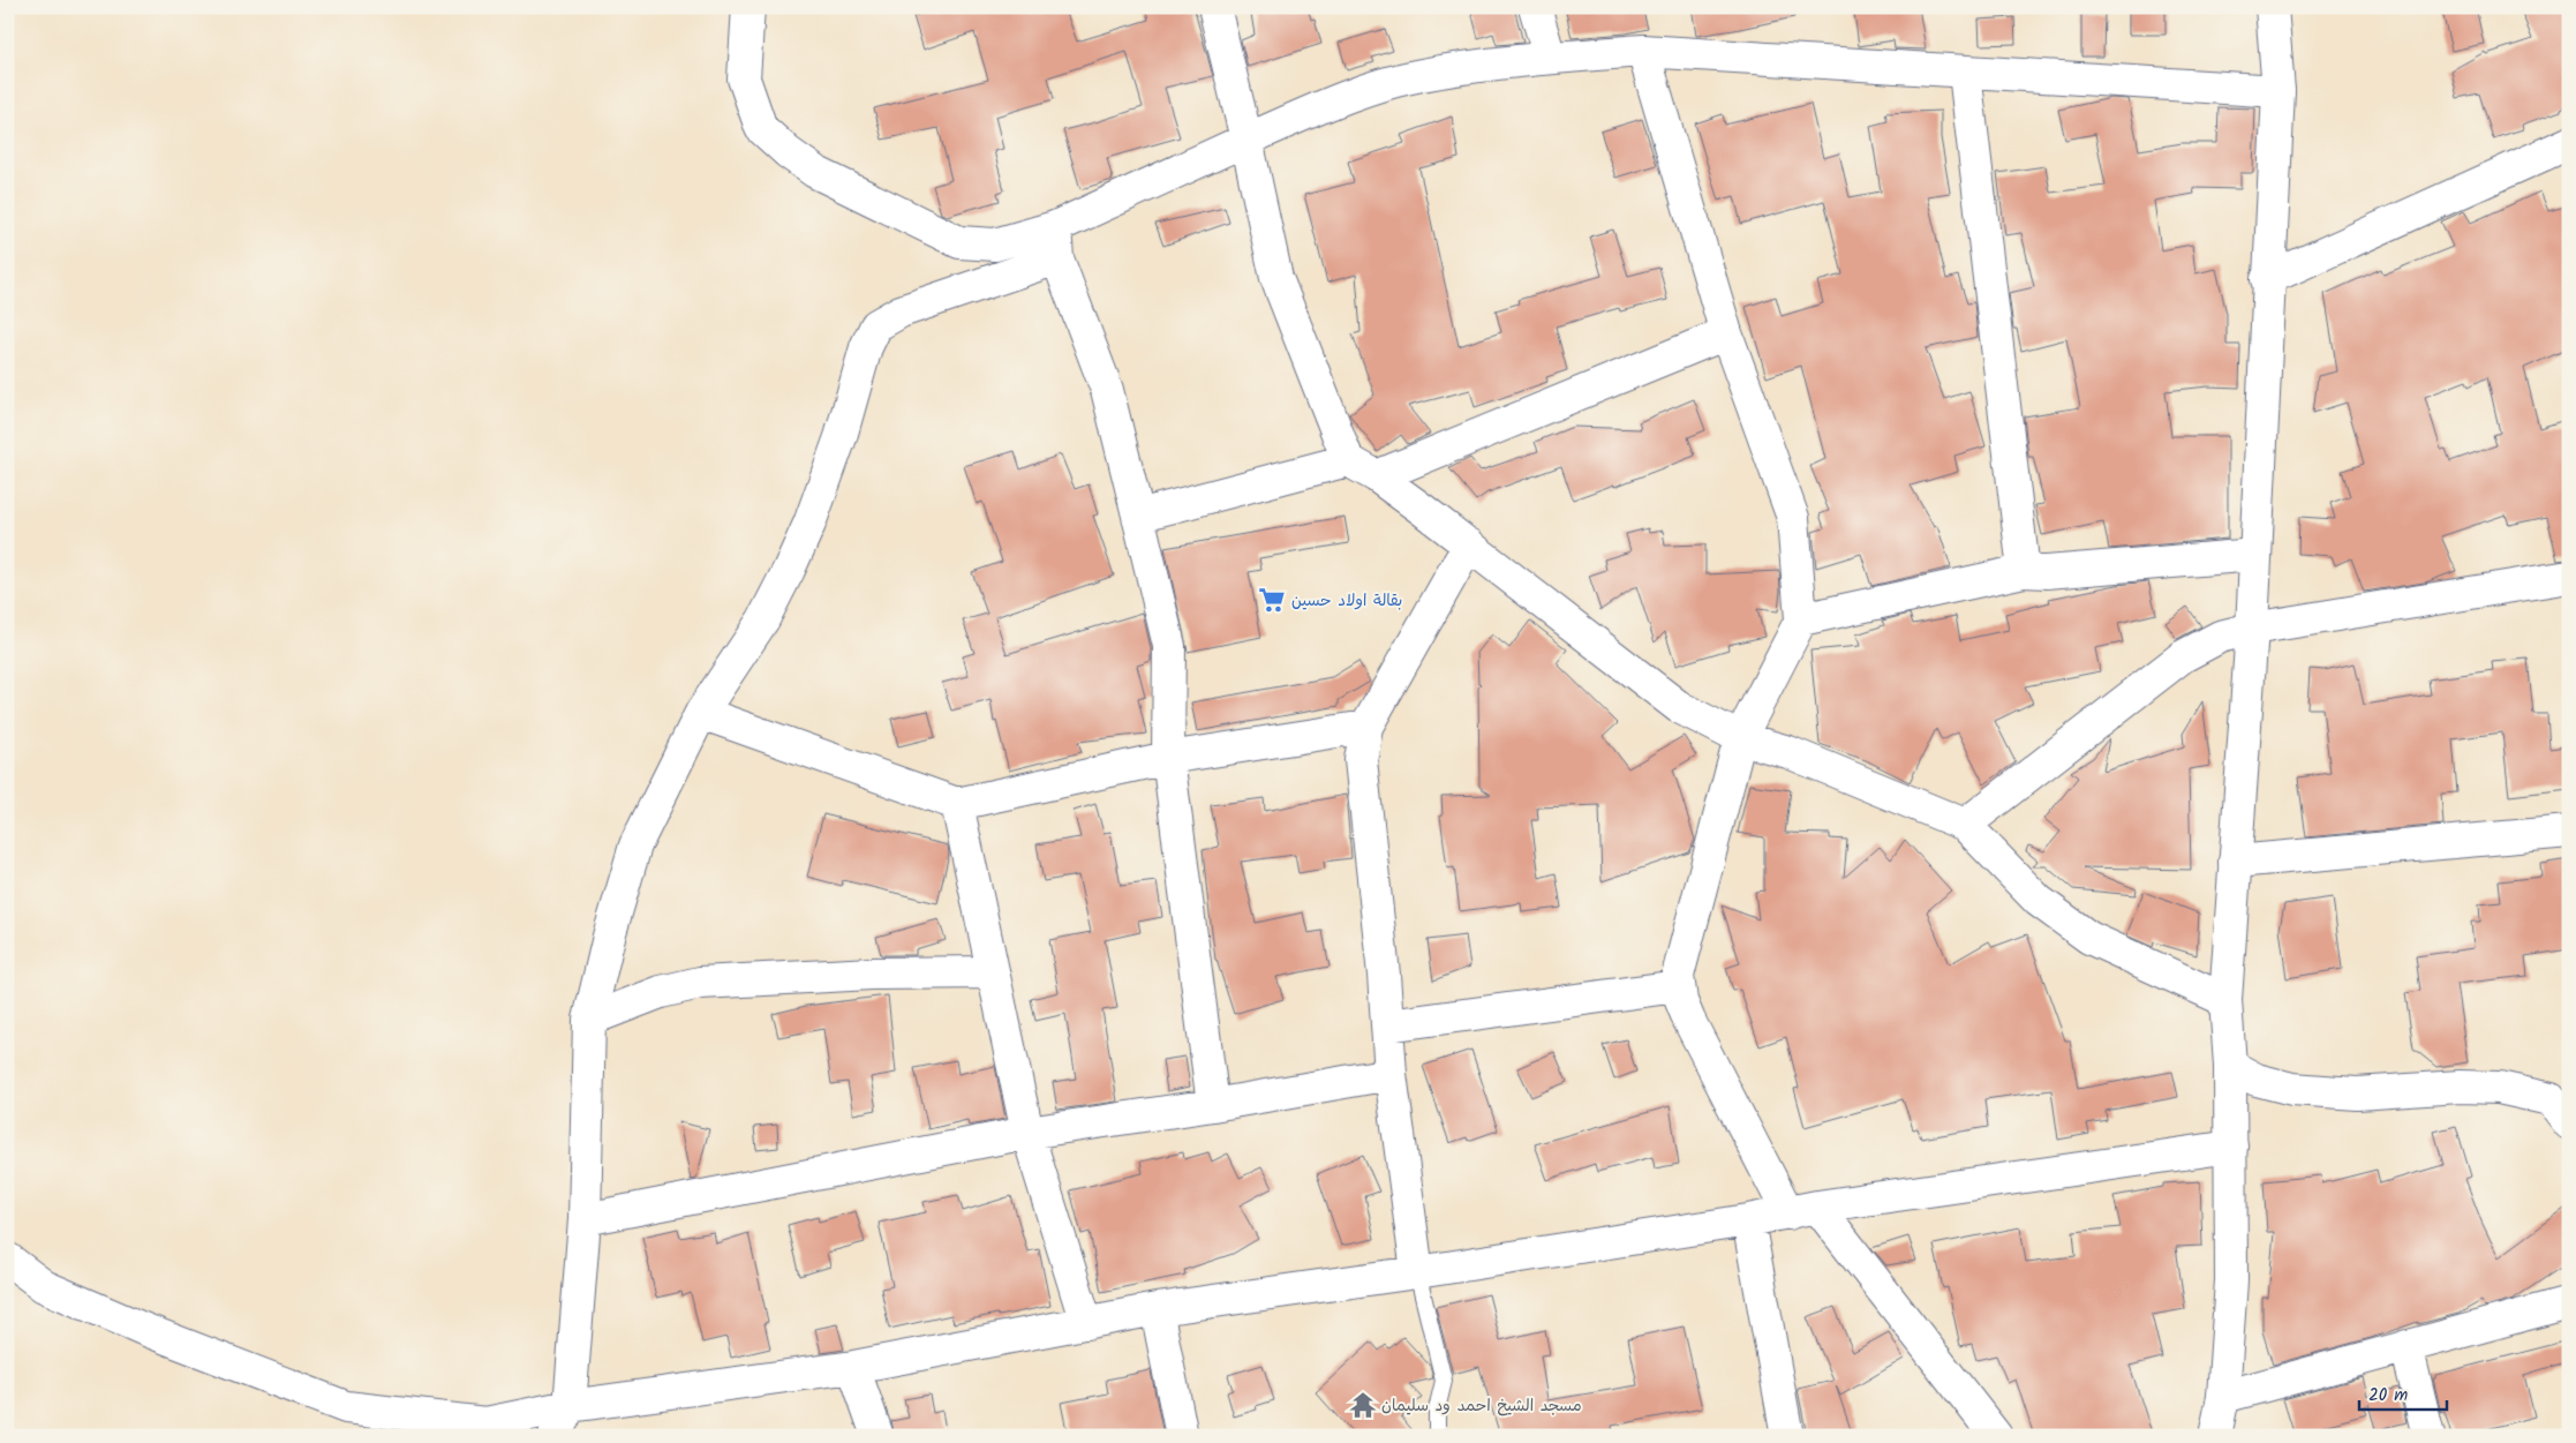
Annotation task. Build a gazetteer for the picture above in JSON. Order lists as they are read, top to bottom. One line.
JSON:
{"places":{"supermarket":["بقالة اولاد حسين"],"temple":["مسجد الشيخ احمد ود سليمان"]},"scale_bar":"20 m"}
